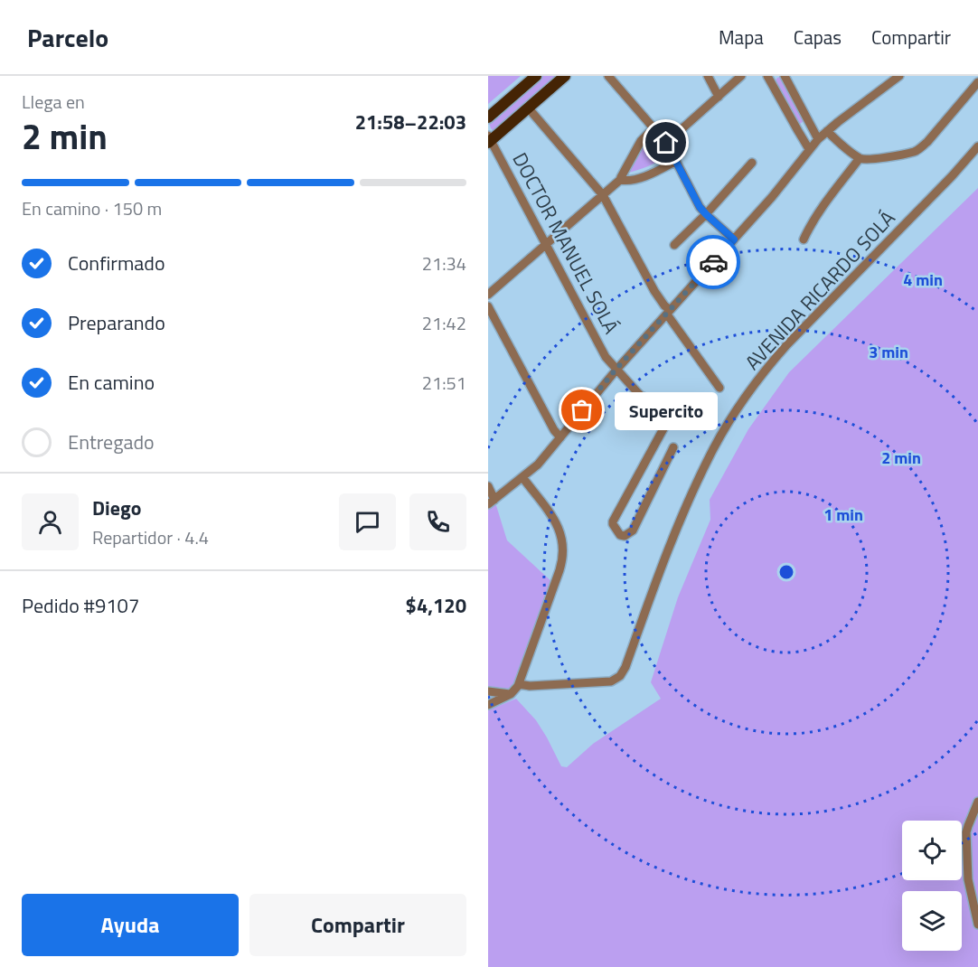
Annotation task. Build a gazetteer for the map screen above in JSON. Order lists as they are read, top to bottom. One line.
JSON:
{"streets":{"street":["DOCTOR MANUEL SOLÁ","AVENIDA RICARDO SOLÁ"]},"places":["Supercito"],"page":{"header":"Parcelo","nav":["Mapa","Capas","Compartir"],"heading":["2 min","Llega en","21:58–22:03"],"panel":["Diego","Repartidor · 4.4","Pedido #9107","$4,120"],"bar":"En camino · 150 m","list":[["Confirmado","21:34"],["Preparando","21:42"],["En camino","21:51"],"Entregado"],"bubble":"Supercito","buttons":["Ayuda","Compartir"]},"rings":["4 min","3 min","2 min","1 min"]}
